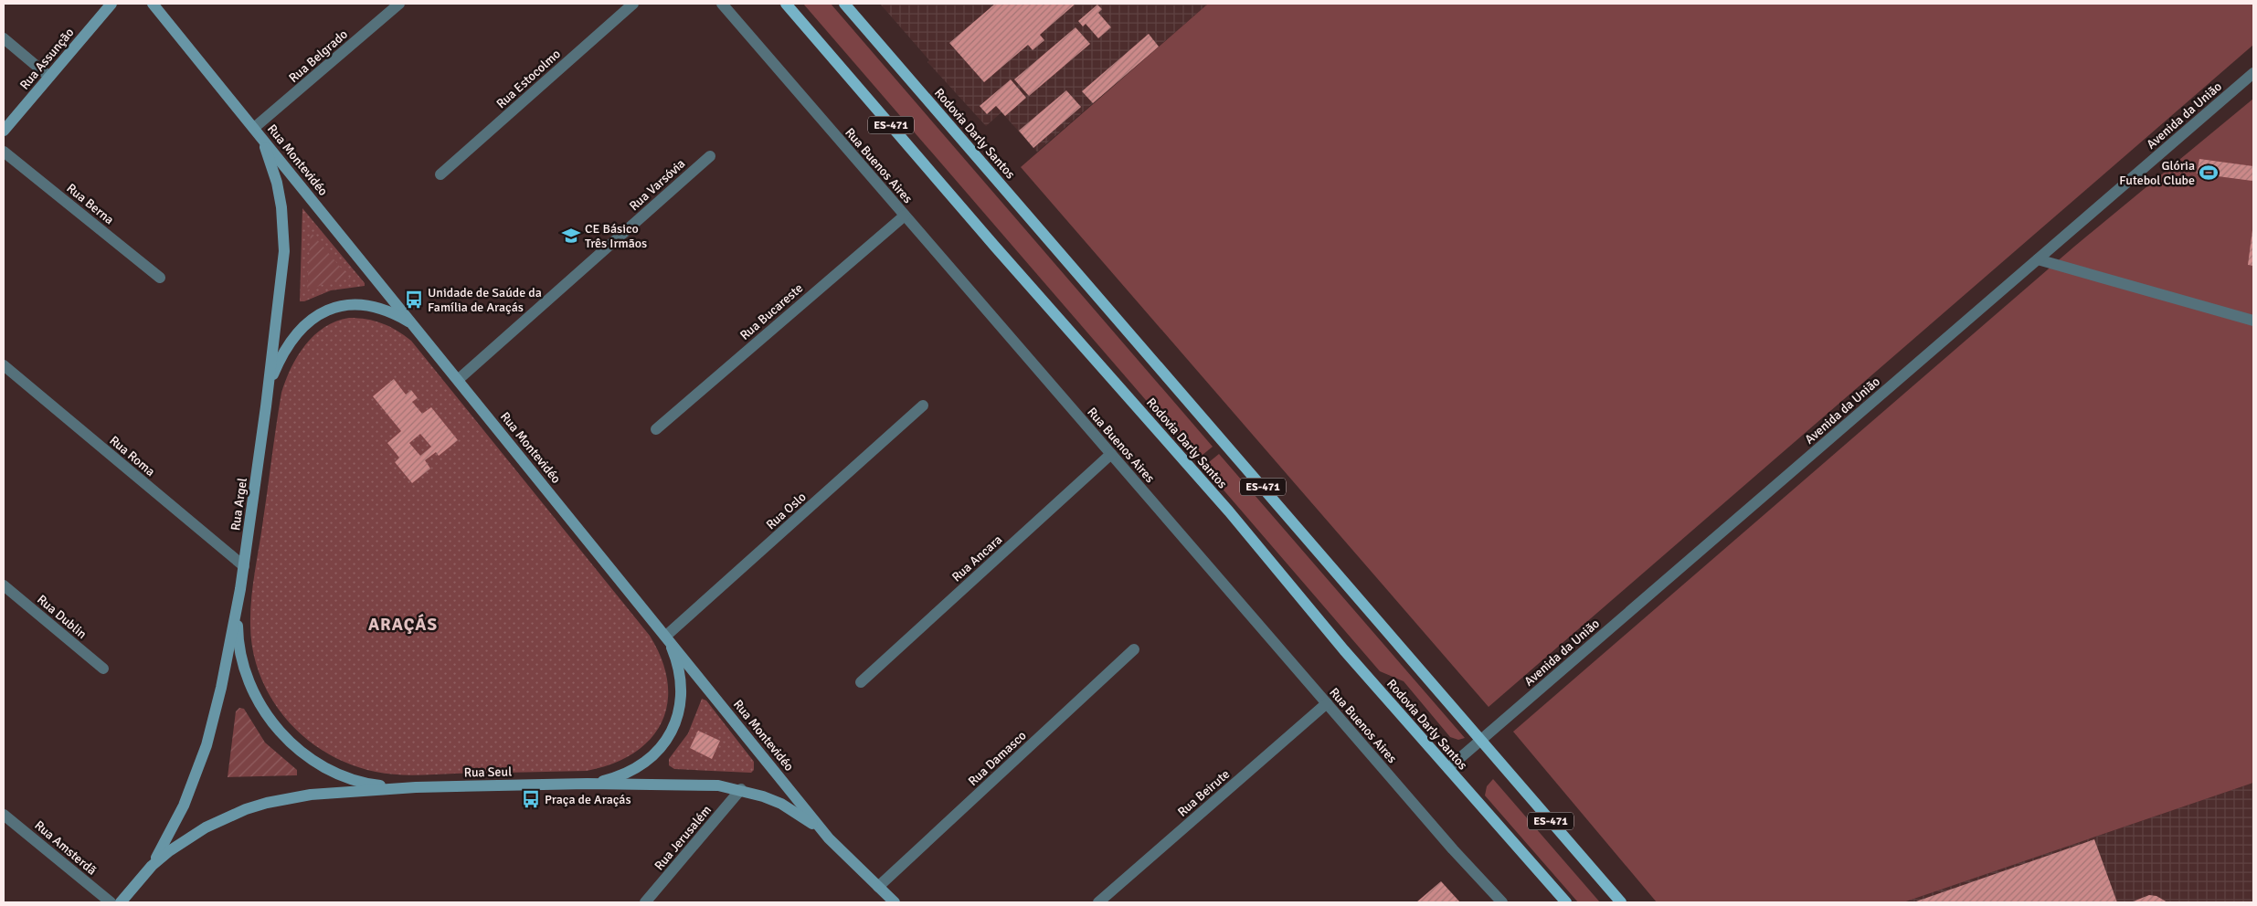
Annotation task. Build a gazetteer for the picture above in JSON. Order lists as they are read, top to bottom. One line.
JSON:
{"streets":{"main road":["ES-471","Rodovia Darly Santos"],"street":["Rua Belgrado","Rua Assunção","Rua Estocolmo","Avenida da União","Rua Montevidéo","Rua Buenos Aires","Rua Varsóvia","Rua Berna","Rua Bucareste","Rua Roma","Rua Argel","Rua Oslo","Rua Ancara","Rua Dublin","Rua Damasco","Rua Seul","Rua Beirute","Rua Jerusalém","Rua Amsterdã"]},"crossings":[["Rua Belgrado","Rua Montevidéo"],["Rua Belgrado","Rua Argel"],["Avenida da União","Rodovia Darly Santos"],["Rua Montevidéo","Rua Varsóvia"],["Rua Montevidéo","Rua Argel"],["Rua Montevidéo","Rua Oslo"],["Rua Montevidéo","Rua Damasco"],["Rua Montevidéo","Rua Seul"],["Rua Buenos Aires","Rua Bucareste"],["Rua Buenos Aires","Rua Ancara"],["Rua Buenos Aires","Rua Beirute"],["Rua Roma","Rua Argel"],["Rua Argel","Rua Seul"],["Rua Seul","Rua Jerusalém"]],"districts":["ARAÇÁS"],"places":{"sports":["Glória Futebol Clube"],"school or university":["CE Básico Três Irmãos"],"bus stop":["Unidade de Saúde da Família de Araçás","Praça de Araçás"]}}
